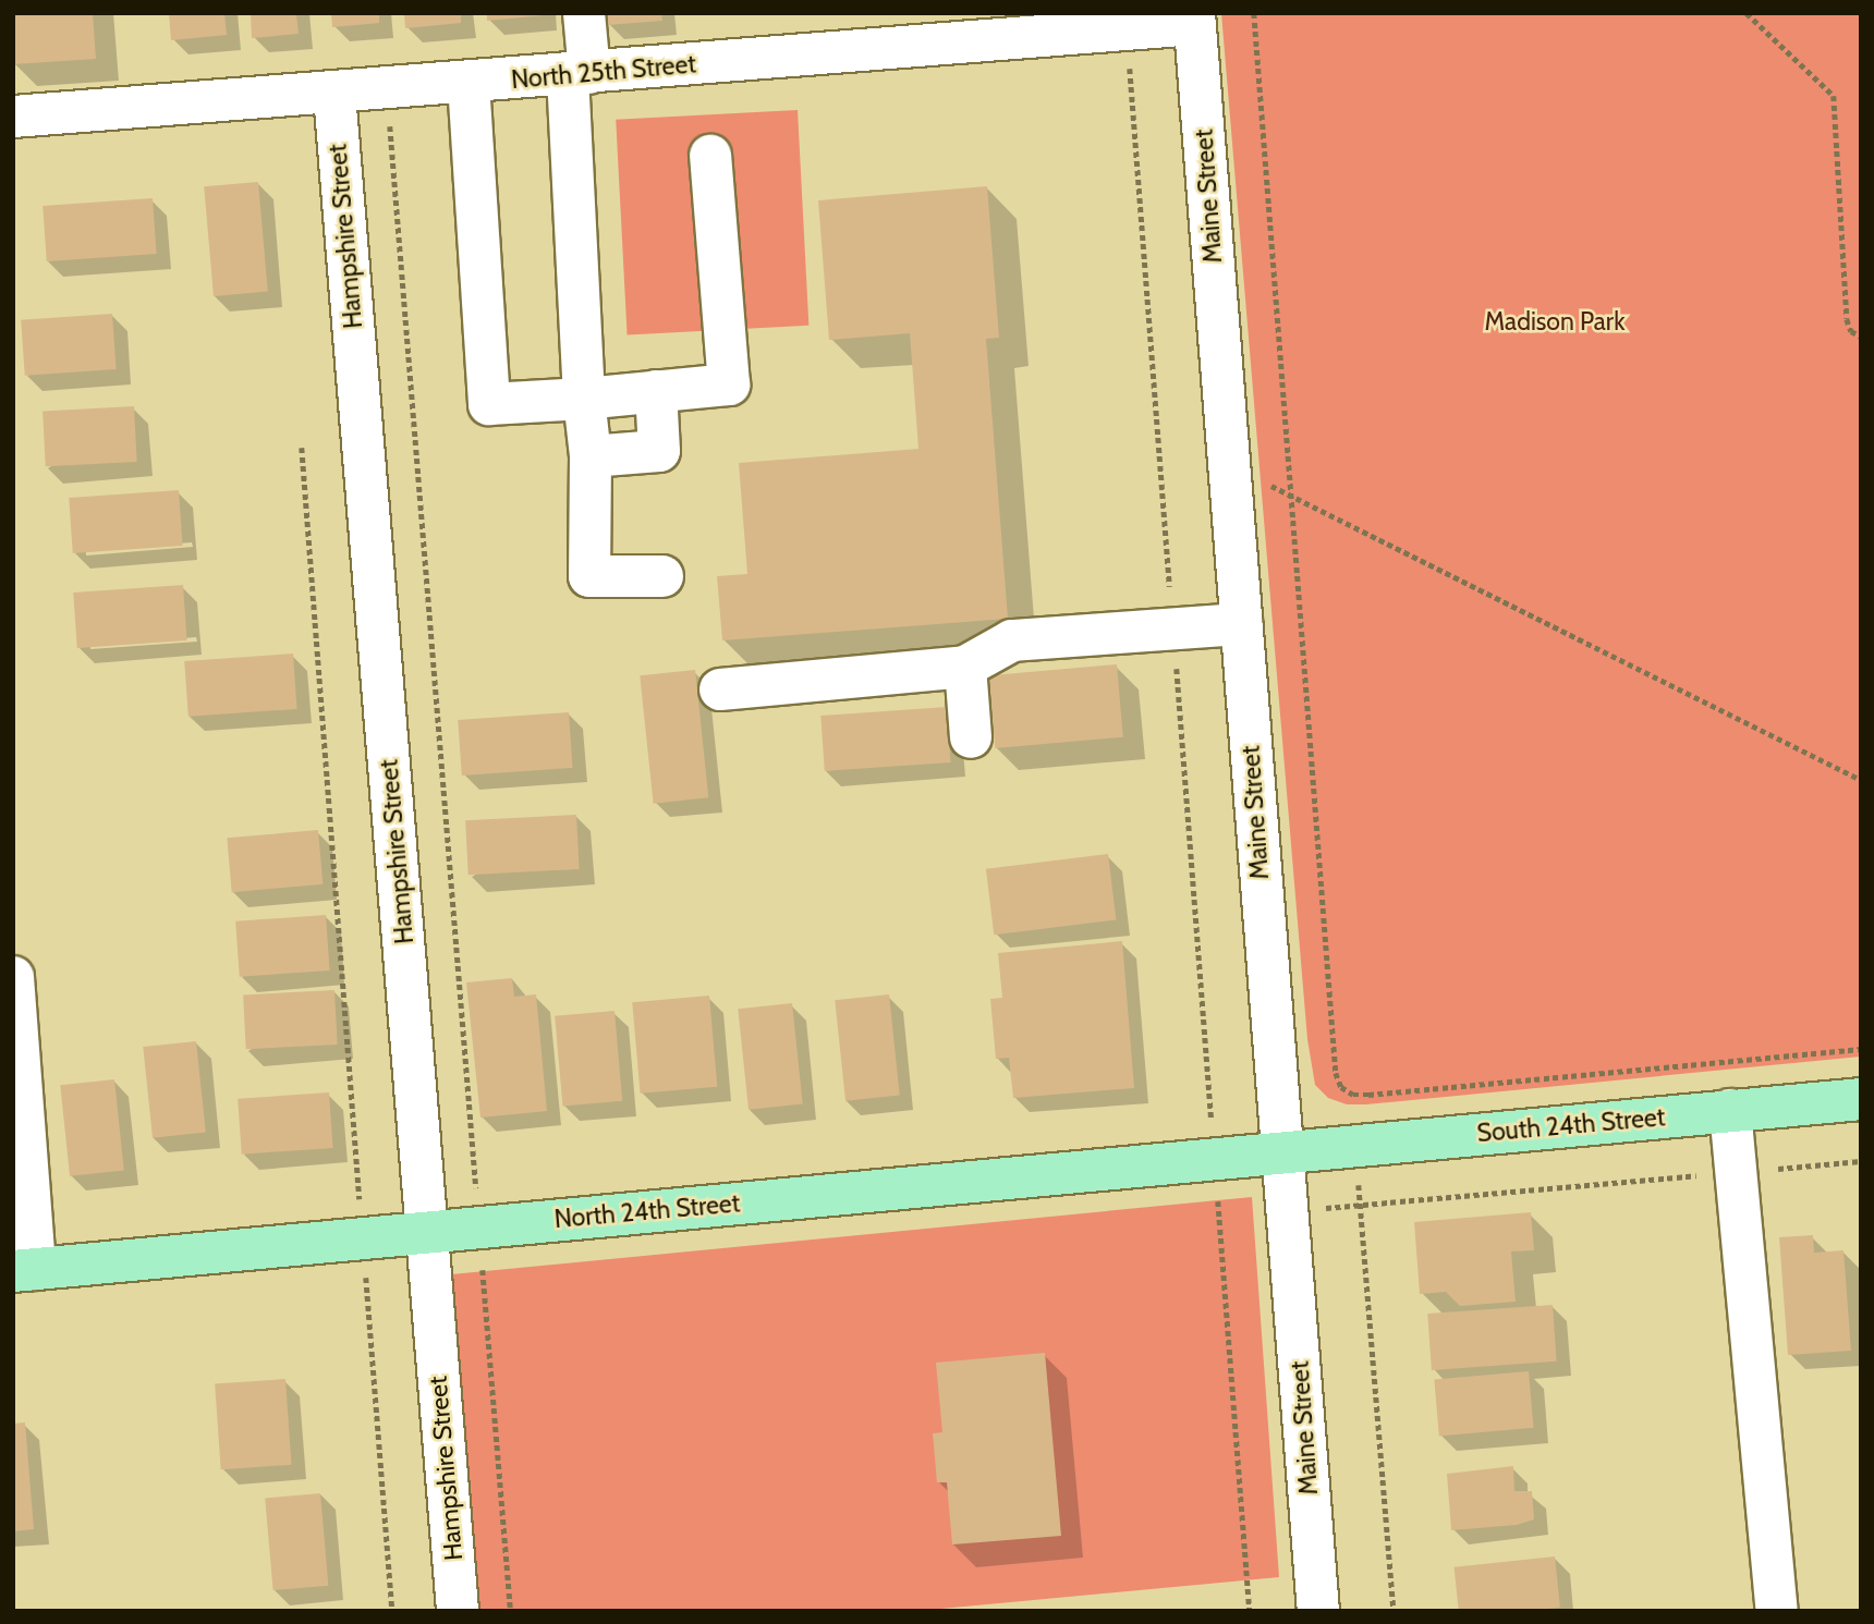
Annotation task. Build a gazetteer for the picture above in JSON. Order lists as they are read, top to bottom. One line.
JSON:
{"streets":{"main road":["South 24th Street","North 24th Street"],"street":["North 25th Street","Maine Street","Hampshire Street"]},"crossings":[["North 25th Street","Maine Street"],["North 25th Street","Hampshire Street"],["Maine Street","South 24th Street"],["Maine Street","North 24th Street"],["Hampshire Street","North 24th Street"],["South 24th Street","North 24th Street"]],"parks":["Madison Park"]}
